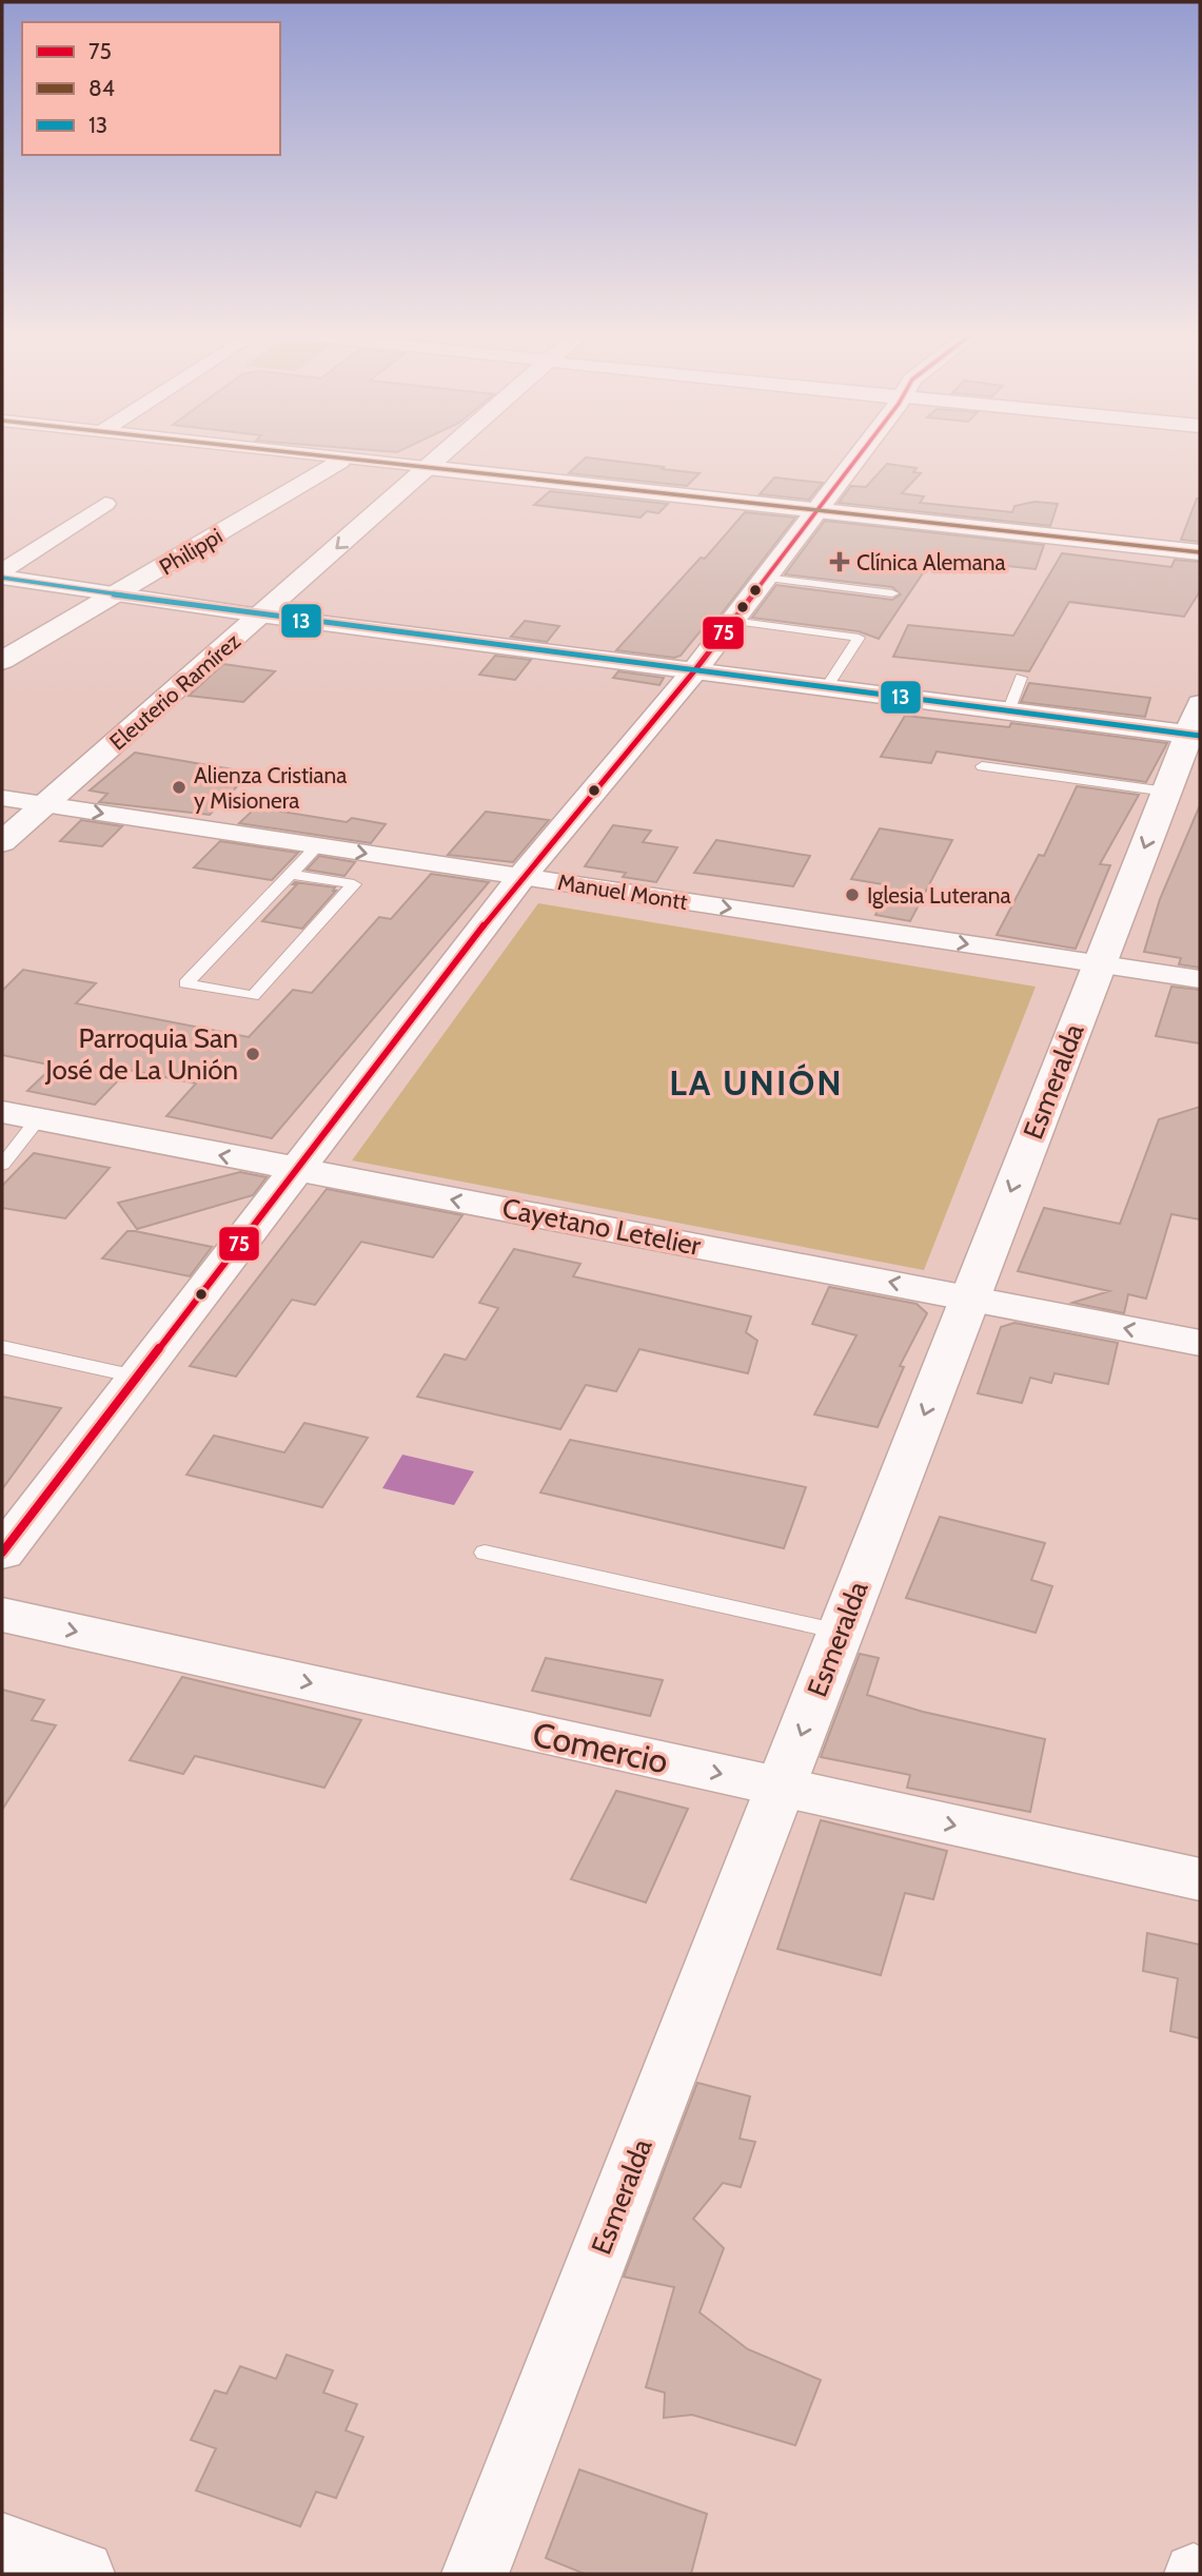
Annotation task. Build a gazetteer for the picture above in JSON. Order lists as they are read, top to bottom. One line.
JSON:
{"streets":{"main road":["Philippi","Eleuterio Ramírez","Esmeralda","Cayetano Letelier","Comercio"],"street":["Manuel Montt"]},"crossings":[["Eleuterio Ramírez","Manuel Montt"],["Manuel Montt","Esmeralda"],["Esmeralda","Cayetano Letelier"],["Esmeralda","Comercio"]],"one_way":["Manuel Montt","Esmeralda","Cayetano Letelier","Comercio"],"districts":["LA UNIÓN"],"places":{"health":["Clínica Alemana"],"other":["Alienza Cristiana y Misionera","Iglesia Luterana","Parroquia San José de La Unión"]},"lines":["transit line 75","transit line 84","transit line 13"],"legend":["75","84","13"]}
